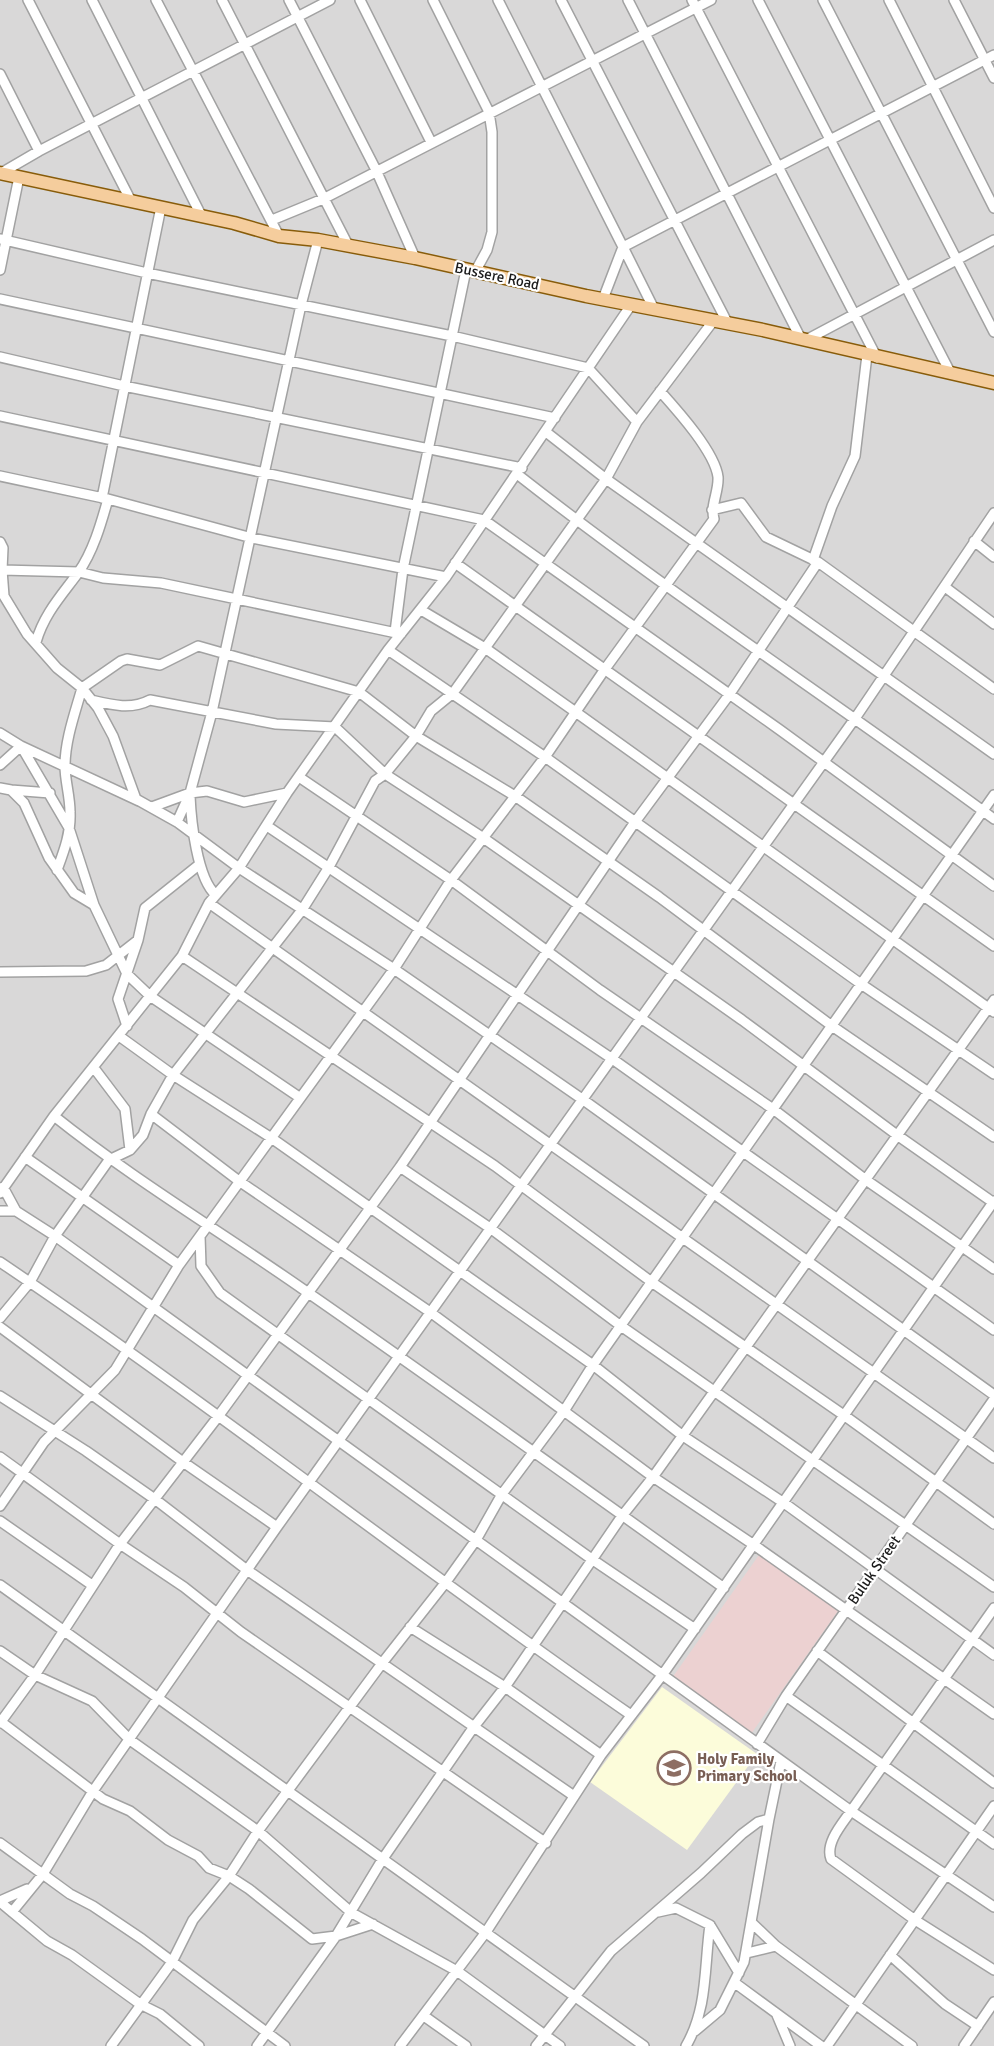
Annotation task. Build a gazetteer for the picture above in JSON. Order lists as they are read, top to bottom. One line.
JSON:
{"streets":{"main road":["Bussere Road"],"street":["Buluk Street"]},"places":{"school or university":["Holy Family Primary School"]}}
